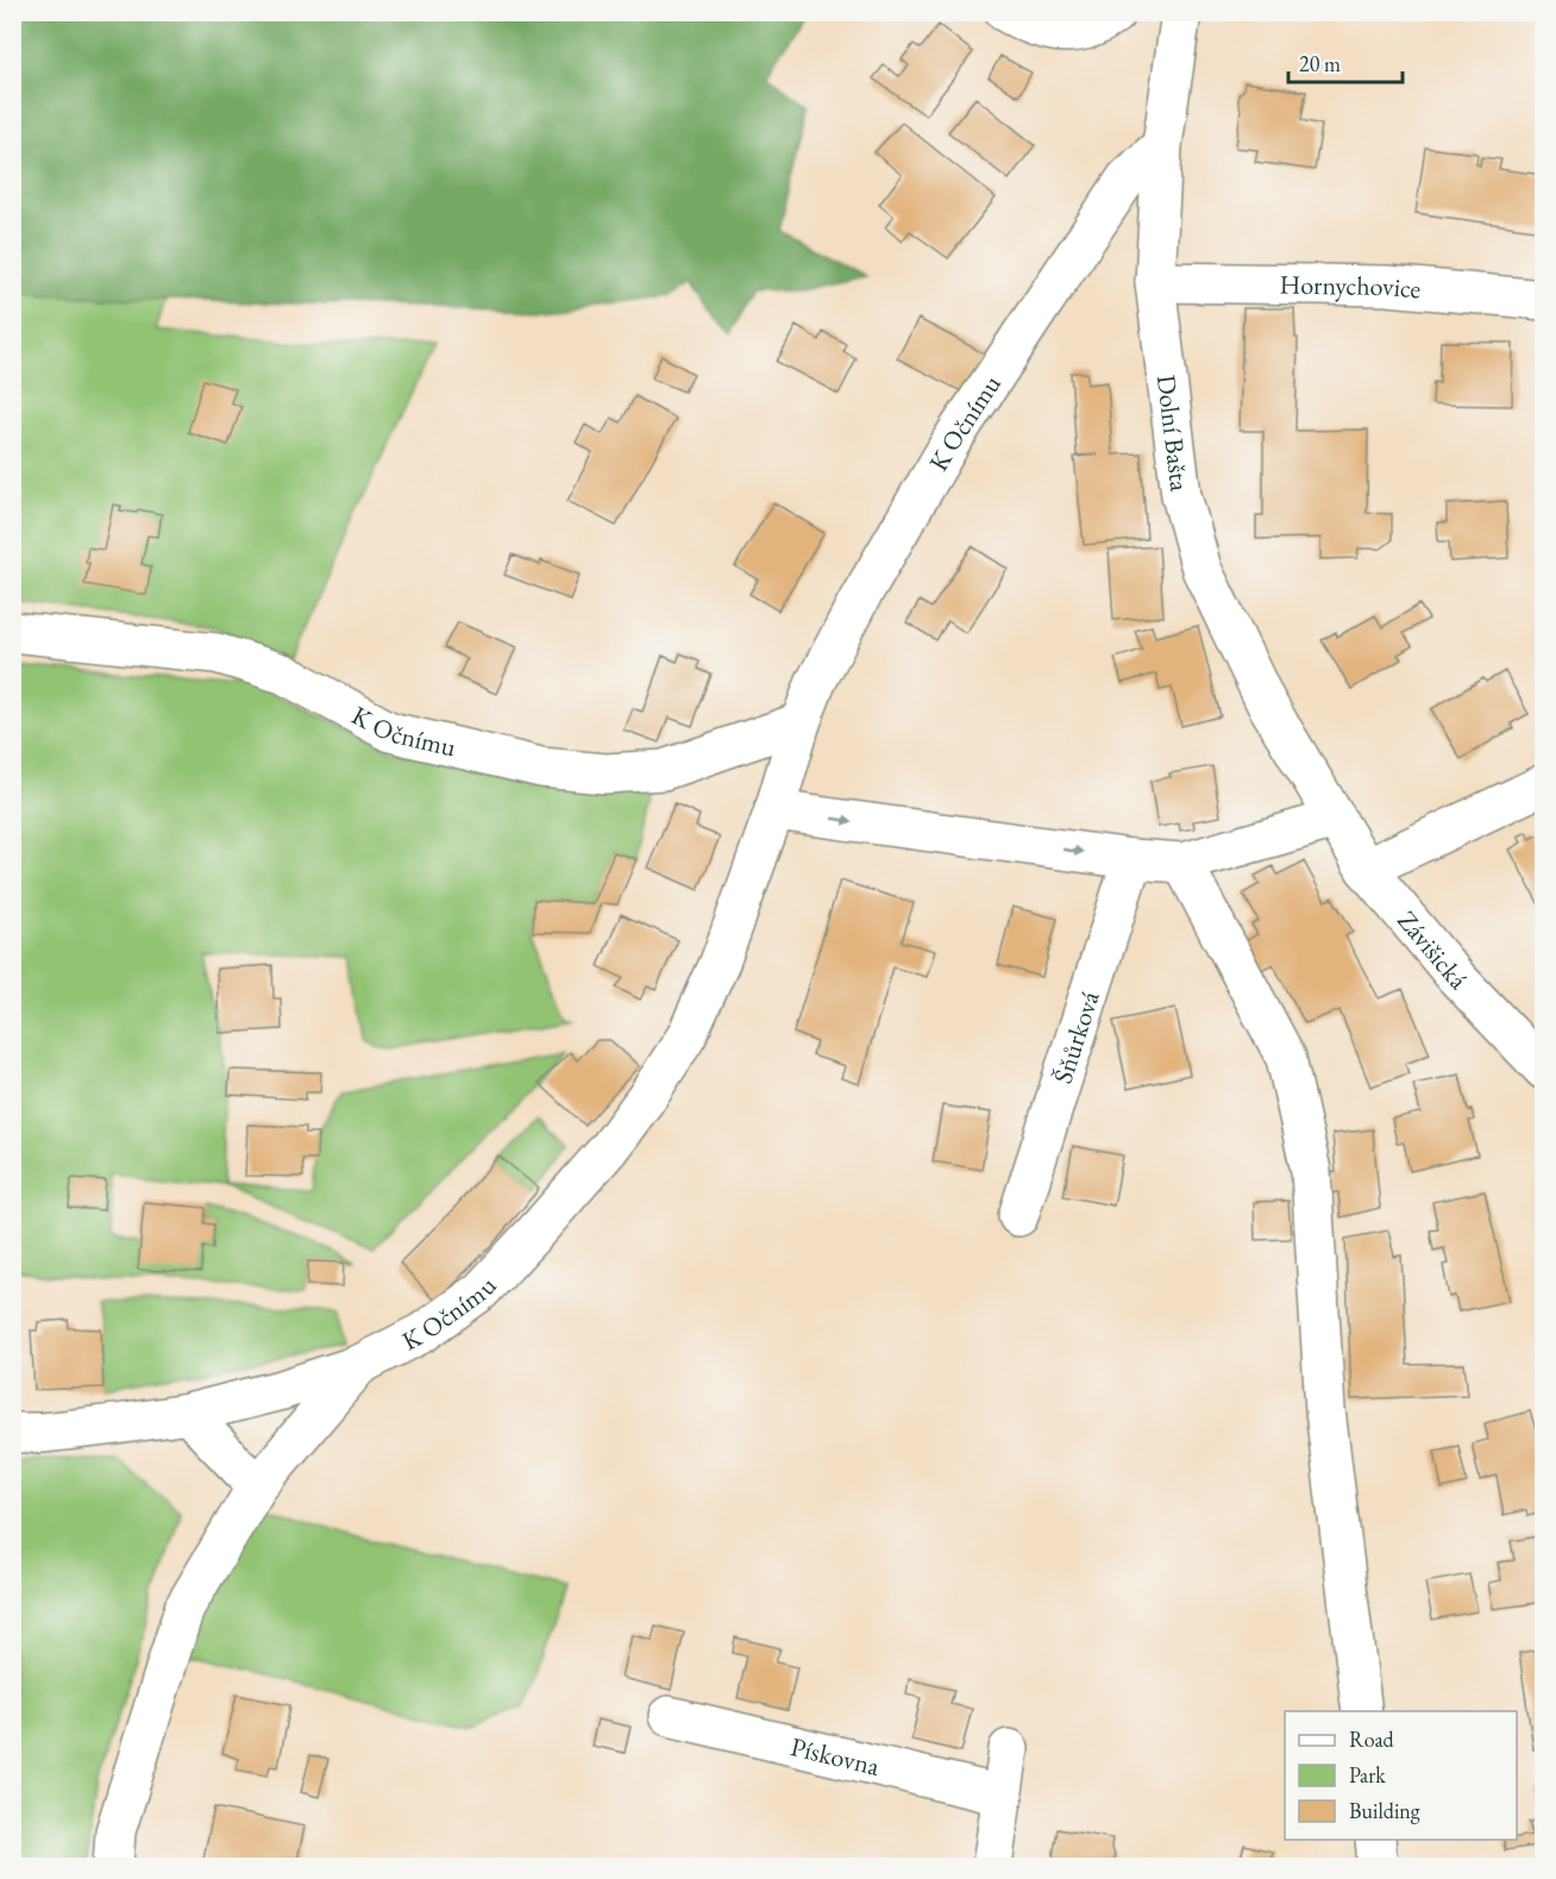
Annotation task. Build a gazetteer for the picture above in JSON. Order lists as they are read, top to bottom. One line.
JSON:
{"streets":{"street":["Hornychovice","K Očnímu","Dolní Bašta","Závišická","Šňůrková","Pískovna"]},"crossings":[["Hornychovice","Dolní Bašta"],["K Očnímu","Dolní Bašta"],["Dolní Bašta","Závišická"]],"legend":["Road","Park","Building"],"scale_bar":"20 m"}
